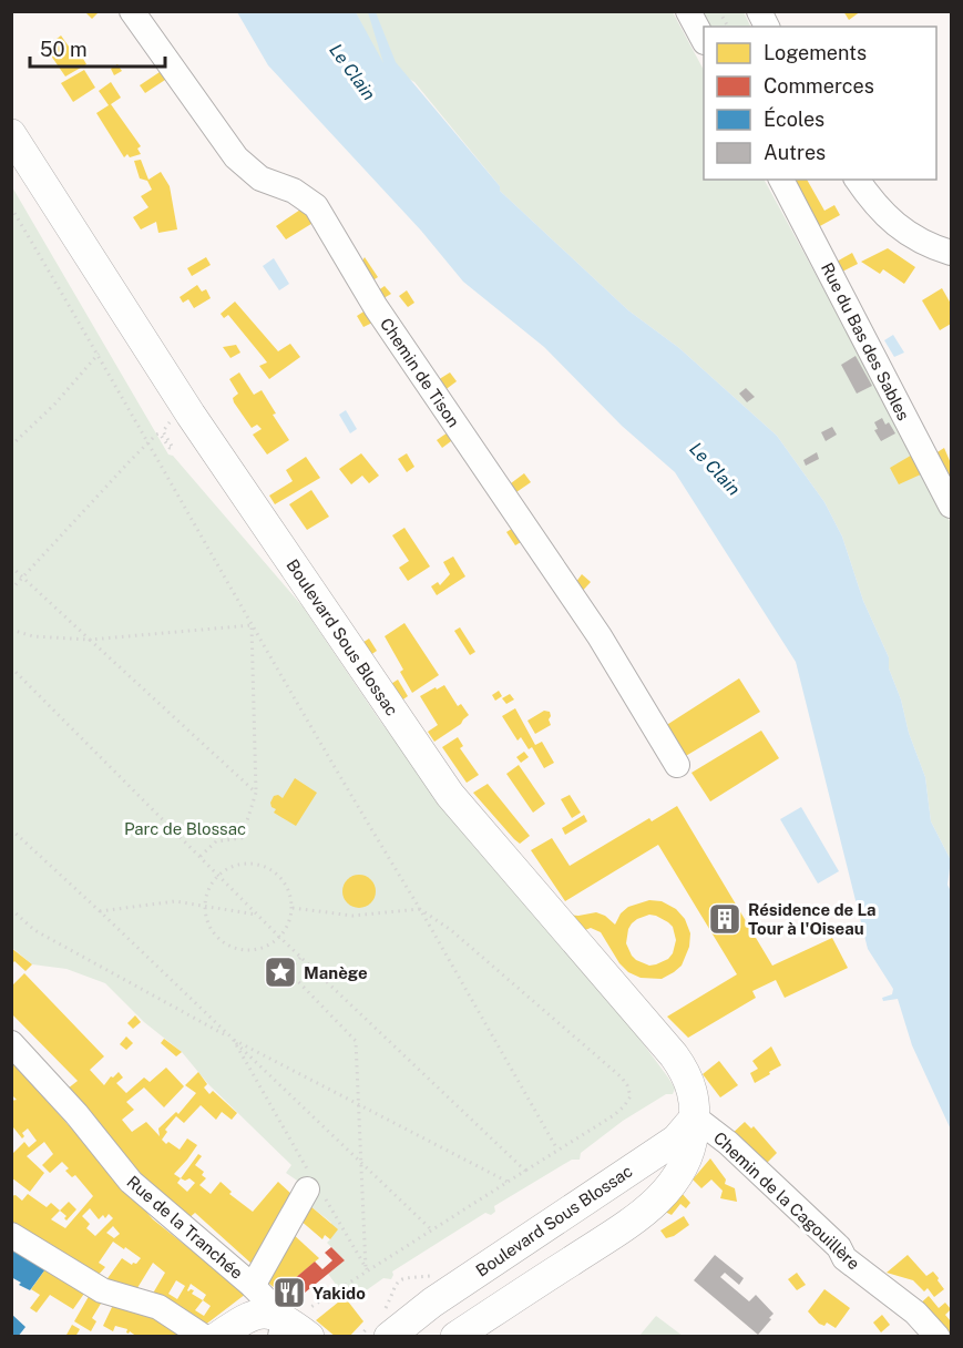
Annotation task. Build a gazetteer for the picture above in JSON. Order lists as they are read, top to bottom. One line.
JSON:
{"streets":{"main road":["Boulevard Sous Blossac"],"street":["Rue du Bas des Sables","Chemin de Tison","Chemin de la Cagouillère","Rue de la Tranchée"]},"crossings":[["Boulevard Sous Blossac","Chemin de la Cagouillère"]],"water":["Le Clain"],"parks":["Parc de Blossac"],"places":{"building":["Résidence de La Tour à l'Oiseau"],"place":["Manège"],"restaurant":["Yakido"]},"legend":["Logements","Commerces","Écoles","Autres"],"scale_bar":"50 m"}
